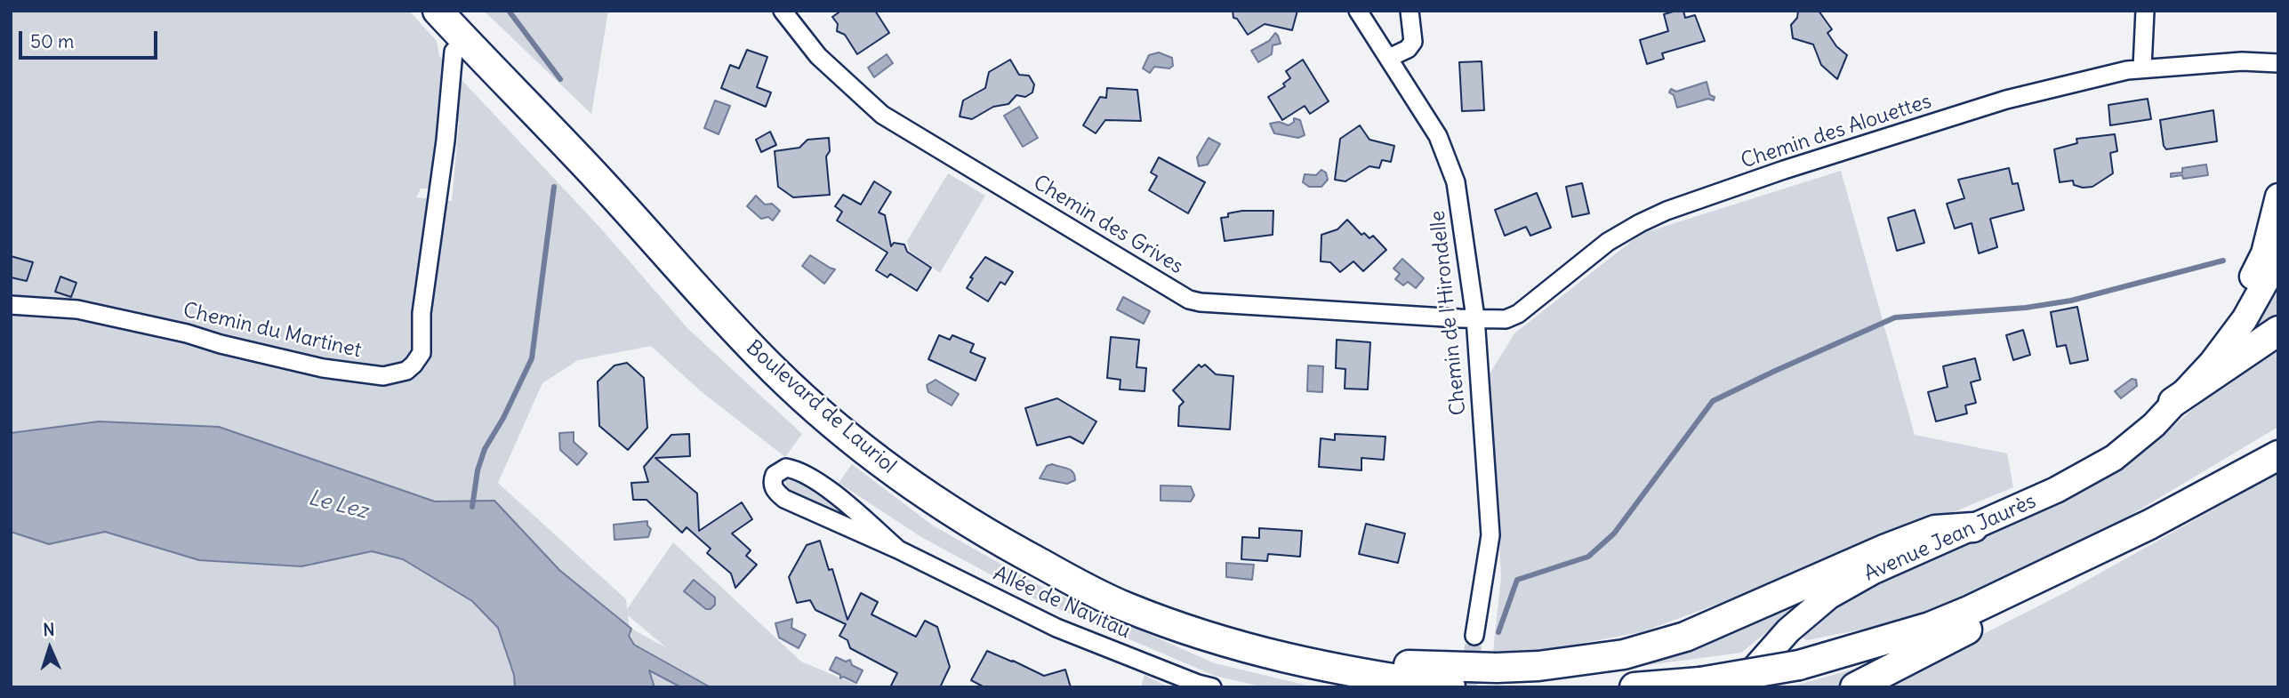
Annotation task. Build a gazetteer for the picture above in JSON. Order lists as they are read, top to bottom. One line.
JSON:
{"streets":{"main road":["Boulevard de Lauriol","Avenue Jean Jaurès"],"street":["Chemin des Alouettes","Chemin des Grives","Chemin de l'Hirondelle","Chemin du Martinet","Allée de Navitau"]},"crossings":[["Chemin des Alouettes","Chemin des Grives"],["Chemin des Alouettes","Chemin de l'Hirondelle"],["Chemin des Grives","Chemin de l'Hirondelle"],["Chemin du Martinet","Boulevard de Lauriol"]],"water":["Le Lez"],"scale_bar":"50 m","north":"top"}
